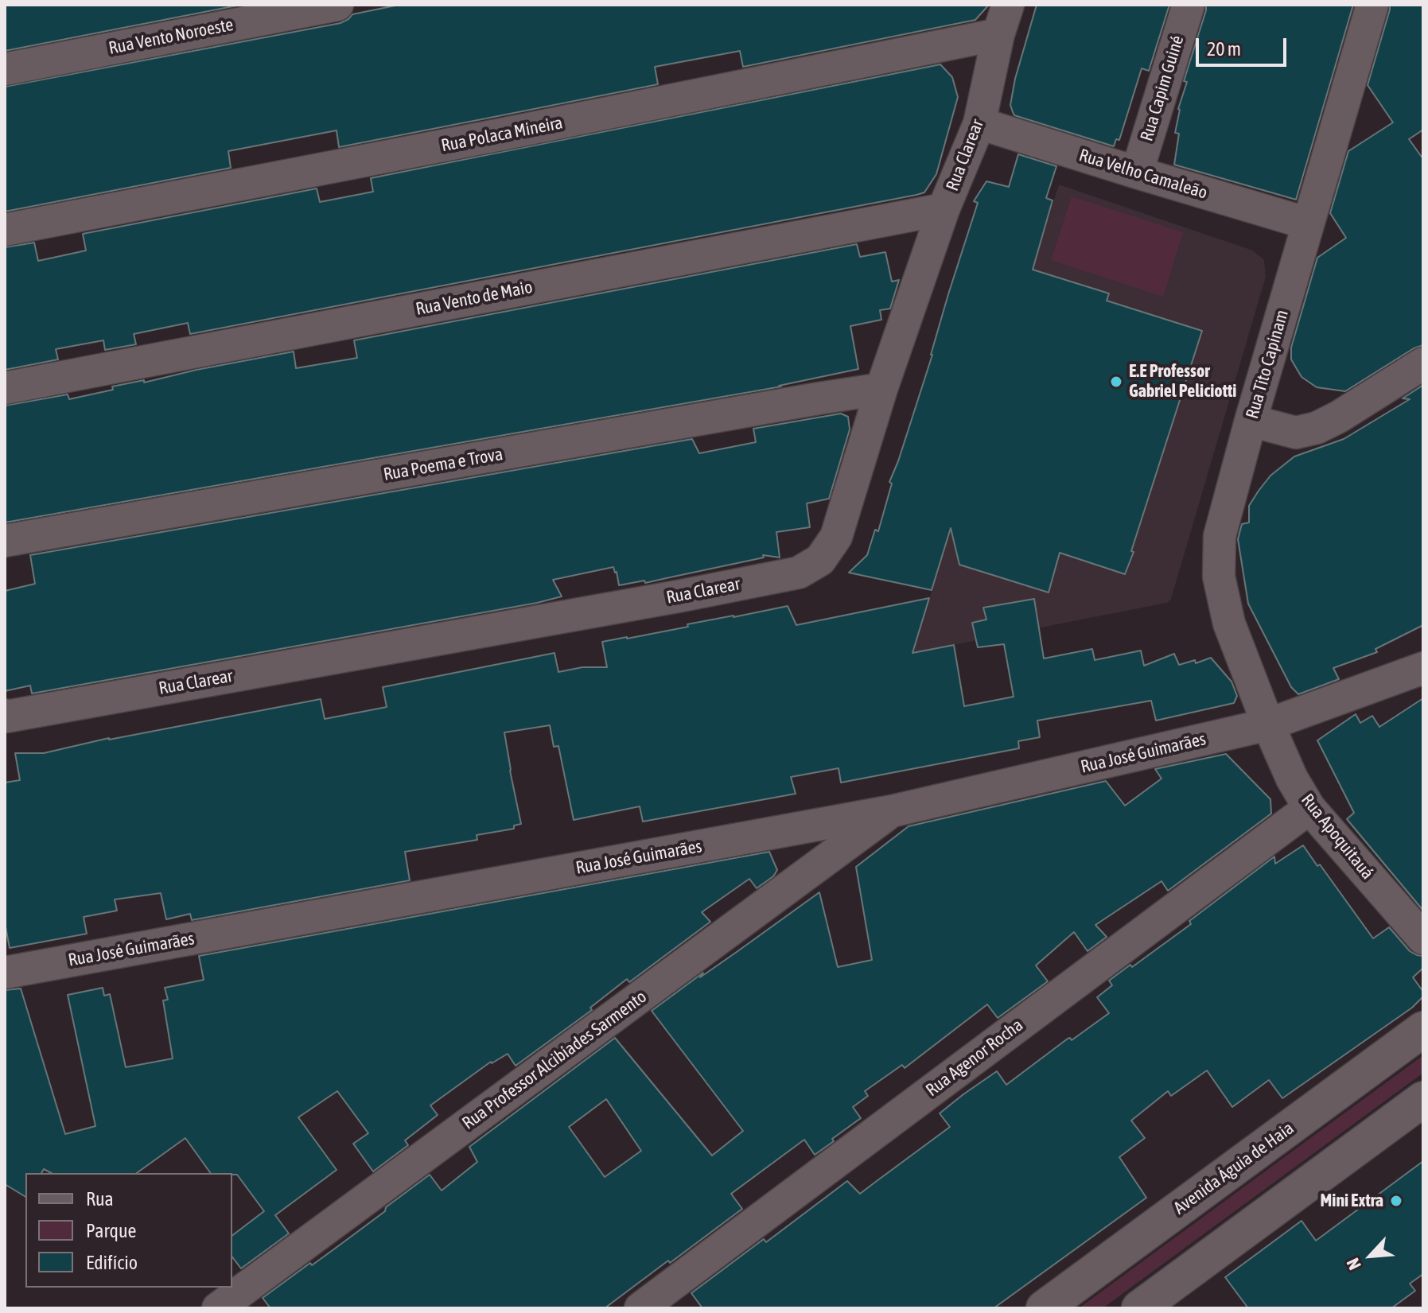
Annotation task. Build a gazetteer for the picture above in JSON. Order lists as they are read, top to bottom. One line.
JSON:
{"streets":{"main road":["Avenida Águia de Haia"],"street":["Rua Vento Noroeste","Rua Capim Guiné","Rua Polaca Mineira","Rua Clarear","Rua Velho Camaleão","Rua Vento de Maio","Rua Tito Capinam","Rua Poema e Trova","Rua José Guimarães","Rua Apoquitauá","Rua Agenor Rocha","Rua Professor Alcibíades Sarmento"]},"crossings":[["Rua Capim Guiné","Rua Velho Camaleão"],["Rua Polaca Mineira","Rua Clarear"],["Rua Clarear","Rua Velho Camaleão"],["Rua Clarear","Rua Vento de Maio"],["Rua Clarear","Rua Poema e Trova"],["Rua Velho Camaleão","Rua Tito Capinam"],["Rua Tito Capinam","Rua José Guimarães"],["Rua Tito Capinam","Rua Apoquitauá"],["Rua José Guimarães","Rua Apoquitauá"],["Rua José Guimarães","Rua Professor Alcibíades Sarmento"],["Rua Apoquitauá","Rua Agenor Rocha"]],"places":["E.E Professor Gabriel Peliciotti","Mini Extra"],"legend":["Rua","Parque","Edifício"],"scale_bar":"20 m","north":"bottom left"}
